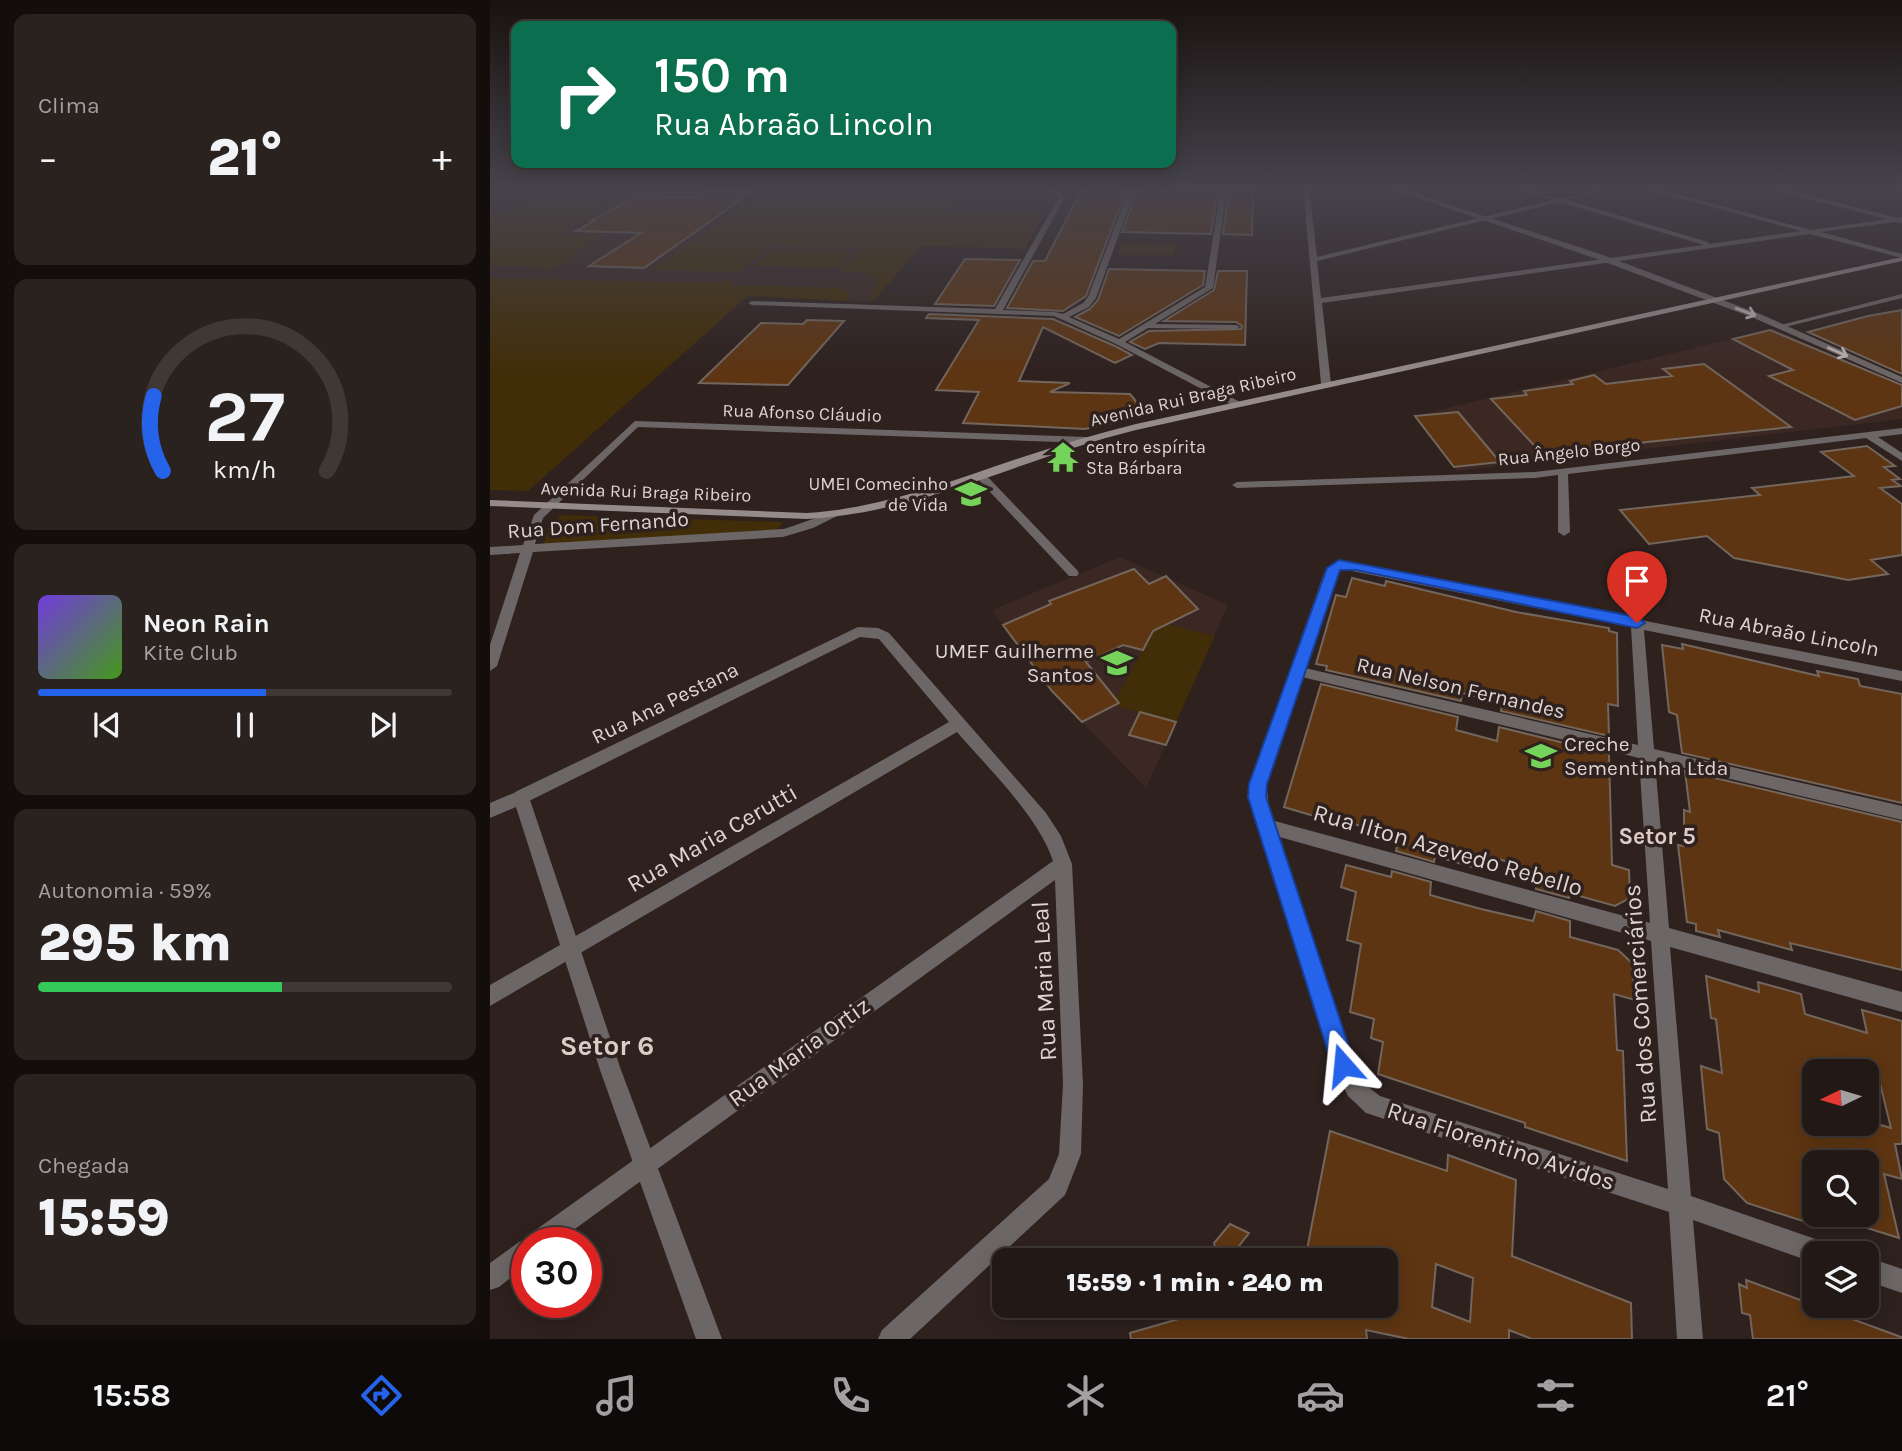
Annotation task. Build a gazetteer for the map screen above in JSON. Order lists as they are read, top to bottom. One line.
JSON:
{"streets":{"main road":["Avenida Rui Braga Ribeiro"],"street":["Rua Afonso Cláudio","Rua Ângelo Borgo","Rua Dom Fernando","Rua Abraão Lincoln","Rua Nelson Fernandes","Rua Ana Pestana","Rua Maria Cerutti","Rua Ilton Azevedo Rebello","Rua Maria Leal","Rua dos Comerciários","Rua Maria Ortiz","Rua Florentino Avidos"]},"crossings":[["Avenida Rui Braga Ribeiro","Rua Afonso Cláudio"],["Avenida Rui Braga Ribeiro","Rua Dom Fernando"],["Rua Afonso Cláudio","Rua Dom Fernando"],["Rua Abraão Lincoln","Rua dos Comerciários"],["Rua Abraão Lincoln","Rua Florentino Avidos"],["Rua Nelson Fernandes","Rua dos Comerciários"],["Rua Nelson Fernandes","Rua Florentino Avidos"],["Rua Ana Pestana","Rua Maria Leal"],["Rua Maria Cerutti","Rua Maria Leal"],["Rua Ilton Azevedo Rebello","Rua dos Comerciários"],["Rua Ilton Azevedo Rebello","Rua Florentino Avidos"],["Rua Maria Leal","Rua Maria Ortiz"],["Rua dos Comerciários","Rua Florentino Avidos"]],"districts":["Setor 5","Setor 6"],"places":{"temple":["centro espírita Sta Bárbara"],"school or university":["UMEI Comecinho de Vida","UMEF Guilherme Santos","Creche Sementinha Ltda"]},"north":"left","page":{"tile":["Clima",["Autonomia · 59%","295 km"],["Chegada","15:59"]],"turn":["150 m","Rua Abraão Lincoln"],"heat":["−","21°","+"],"song":["Neon Rain","Kite Club"],"limit":"30","trip":"15:59 · 1 min · 240 m","tabs":["15:58","21°"],"gauge":["27","km/h"]}}
